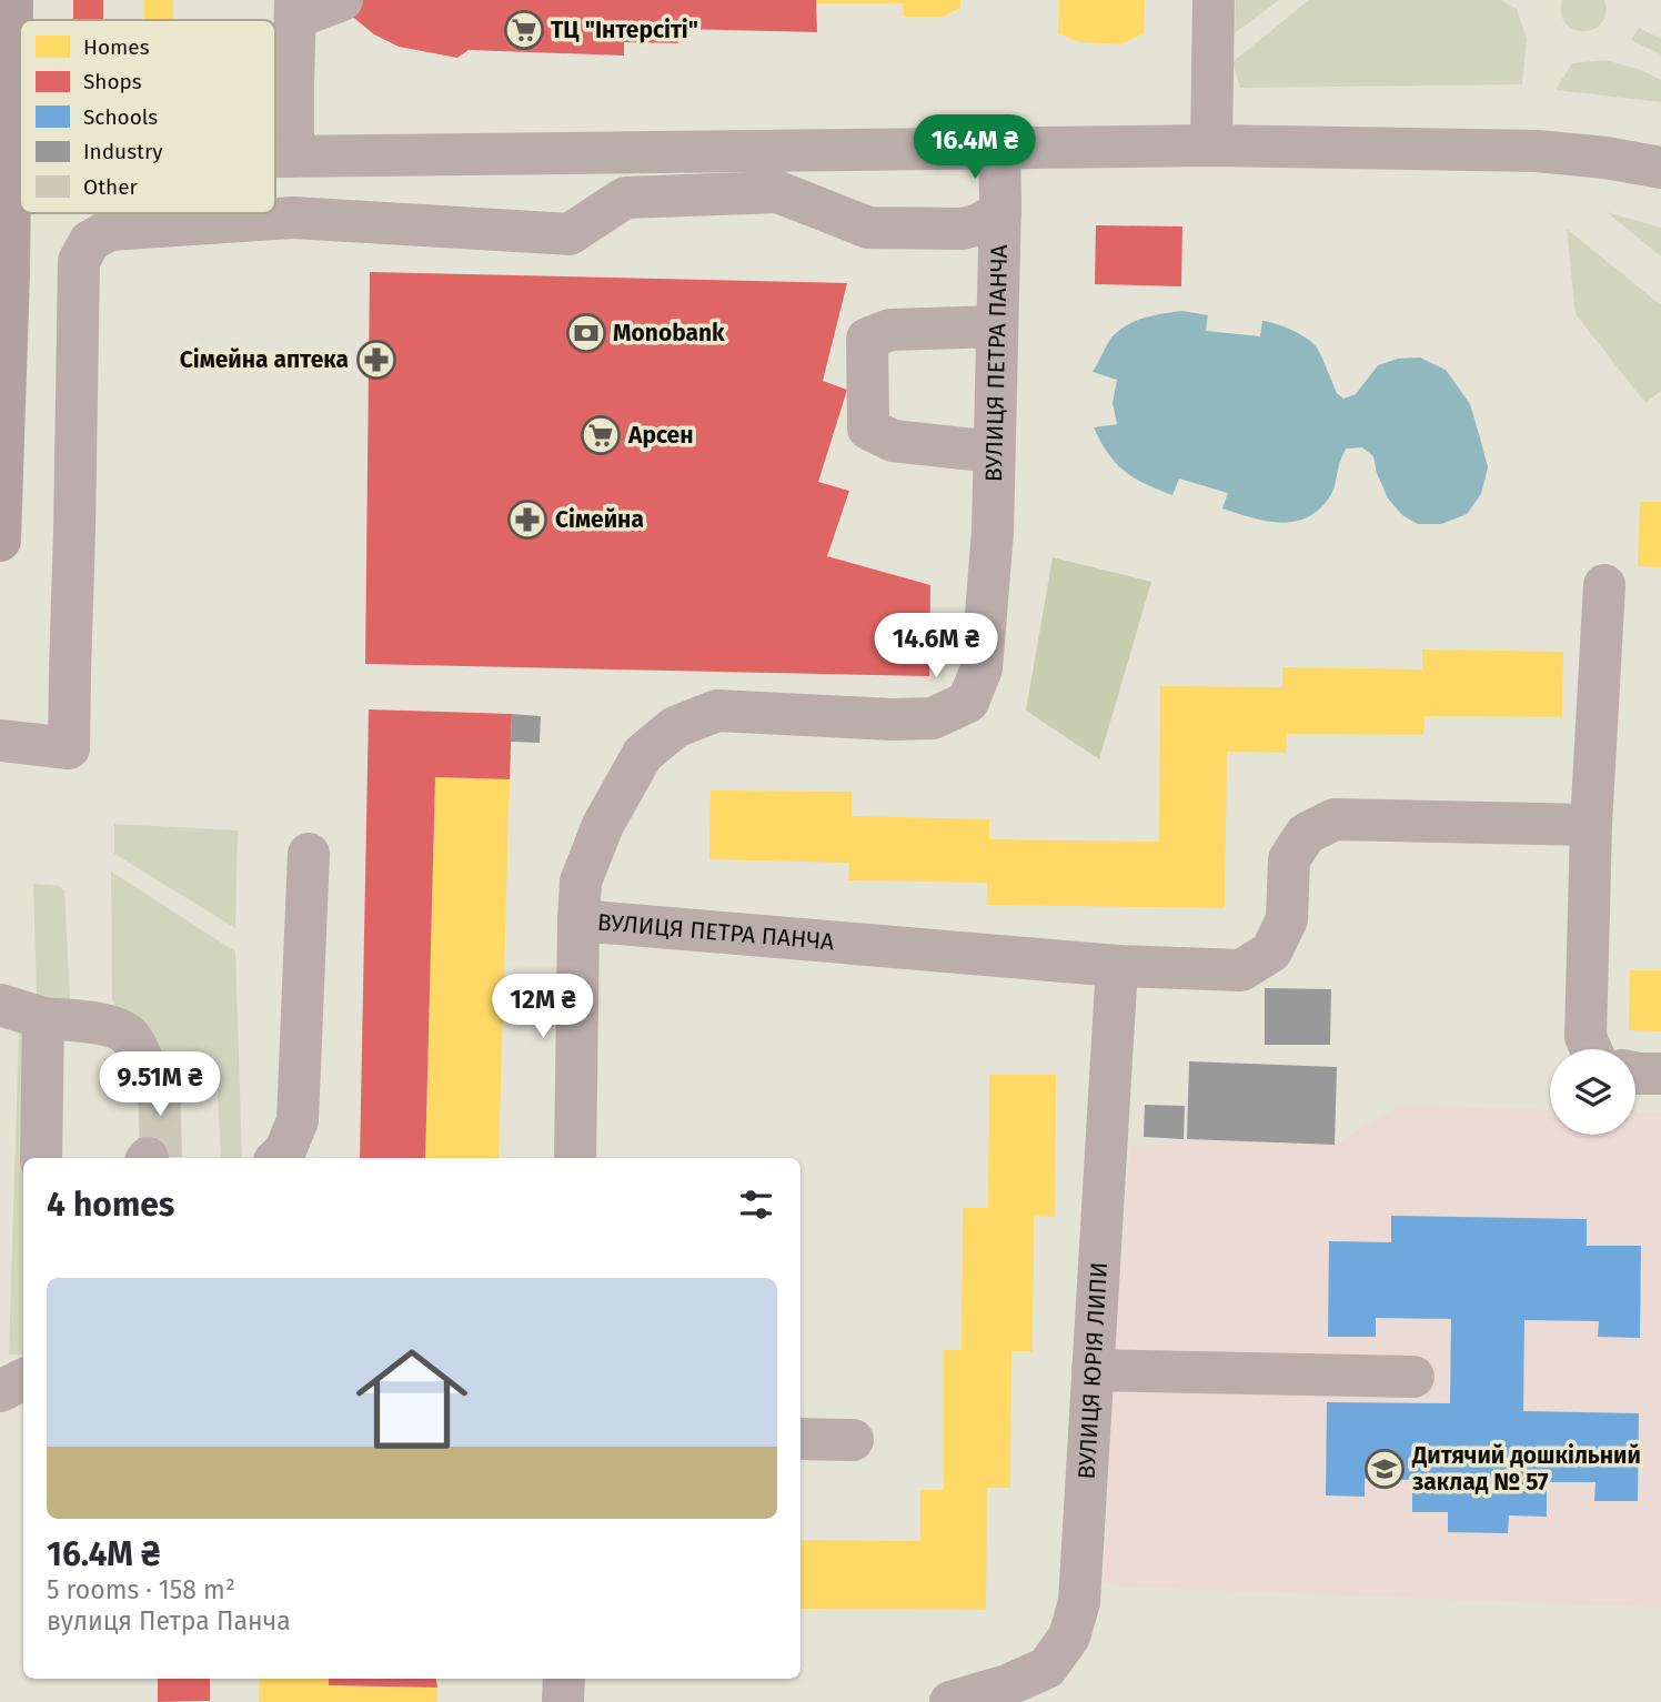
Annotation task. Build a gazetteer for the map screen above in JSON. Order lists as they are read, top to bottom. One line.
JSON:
{"streets":{"street":["ВУЛИЦЯ ПЕТРА ПАНЧА","ВУЛИЦЯ ЮРІЯ ЛИПИ"]},"crossings":[["ВУЛИЦЯ ПЕТРА ПАНЧА","ВУЛИЦЯ ЮРІЯ ЛИПИ"]],"places":{"supermarket":["ТЦ \"Інтерсіті\"","Арсен"],"bank":["Monobank"],"pharmacy":["Сімейна аптека","Сімейна"],"school or university":["Дитячий дошкільний заклад № 57"]},"legend":["Homes","Shops","Schools","Industry","Other"],"page":{"price":["16.4M ₴","14.6M ₴","12M ₴","9.51M ₴"],"heading":"4 homes","list":[{"name":"16.4M ₴","note":"5 rooms · 158 m² · вулиця Петра Панча"}]}}
